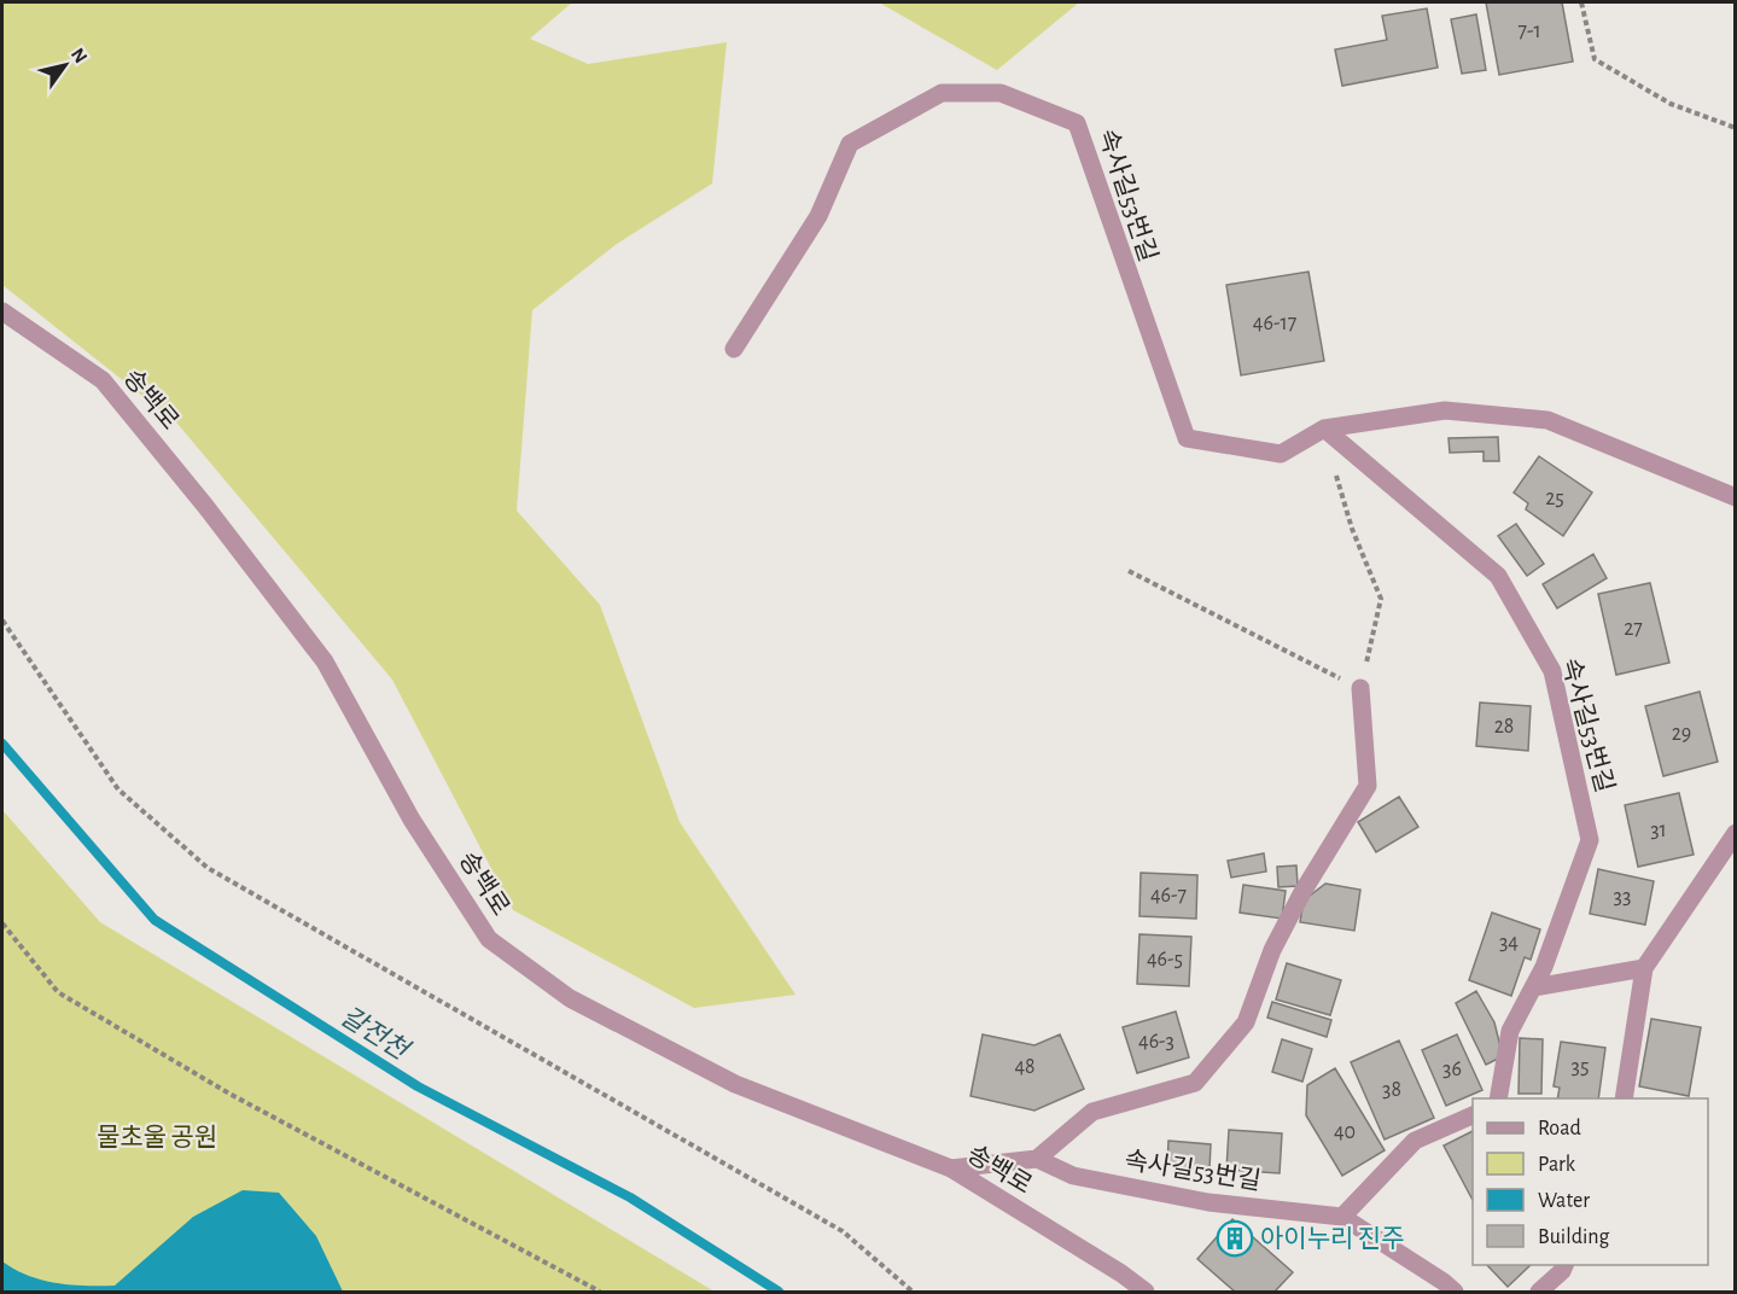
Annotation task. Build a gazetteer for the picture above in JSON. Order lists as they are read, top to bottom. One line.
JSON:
{"streets":{"street":["속사길53번길","송백로"]},"water":["갈전천"],"parks":["물초울 공원"],"places":{"building":["아이누리 진주"]},"house_numbers":["7-1","46-17","25","27","28","29","31","46-7","33","34","46-5","46-3","48","35","36","38","40"],"legend":["Road","Park","Water","Building"],"north":"top right"}
